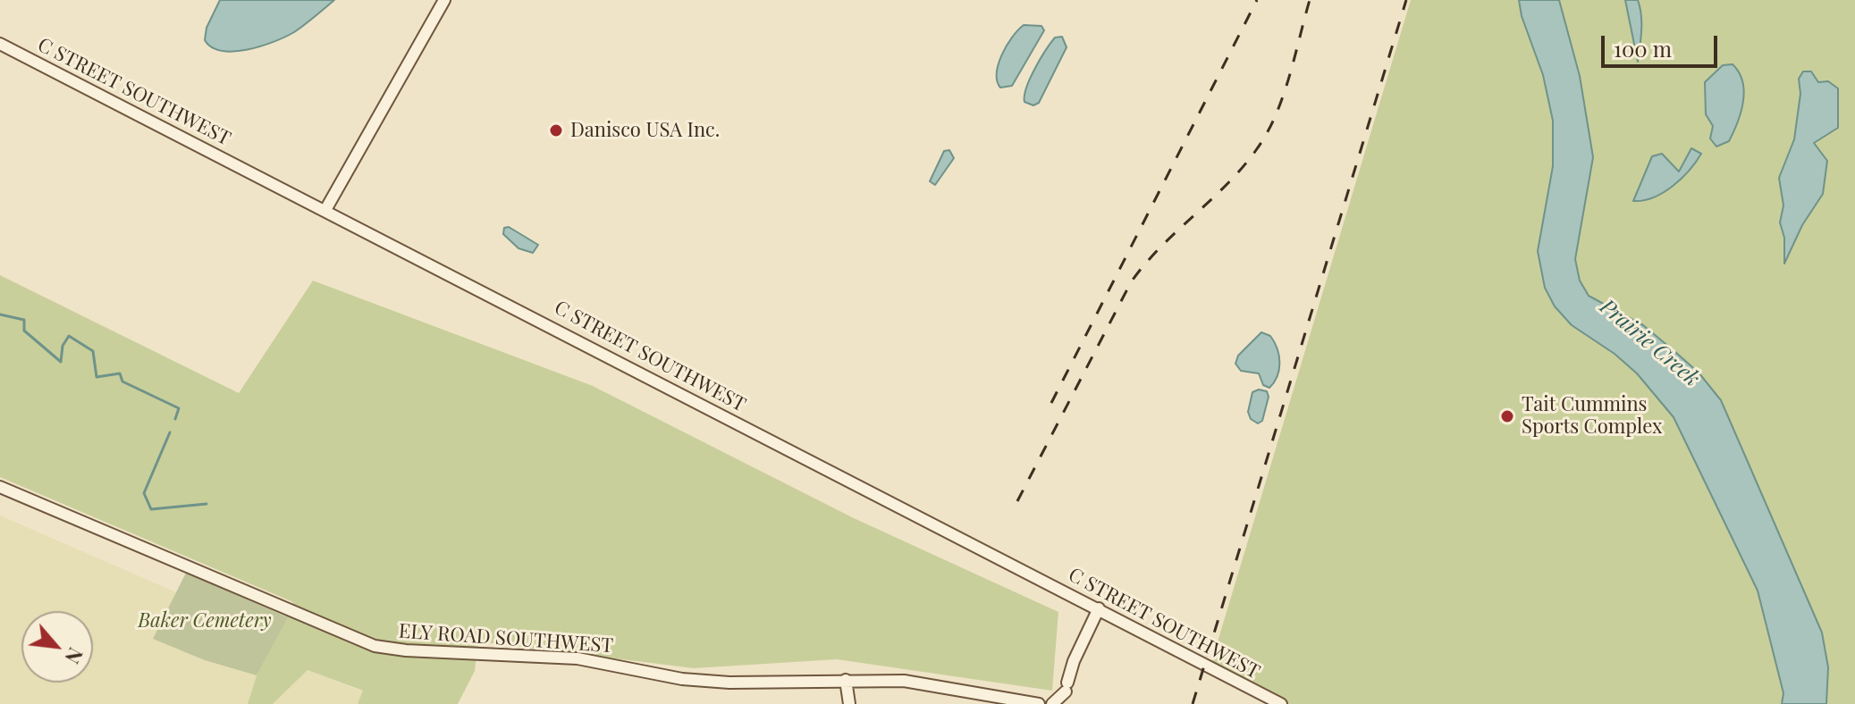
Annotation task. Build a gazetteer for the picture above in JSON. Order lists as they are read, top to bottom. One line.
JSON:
{"streets":{"street":["C STREET SOUTHWEST","ELY ROAD SOUTHWEST"]},"water":["Prairie Creek"],"parks":["Baker Cemetery"],"places":["Danisco USA Inc.","Tait Cummins Sports Complex"],"scale_bar":"100 m","north":"bottom right"}
